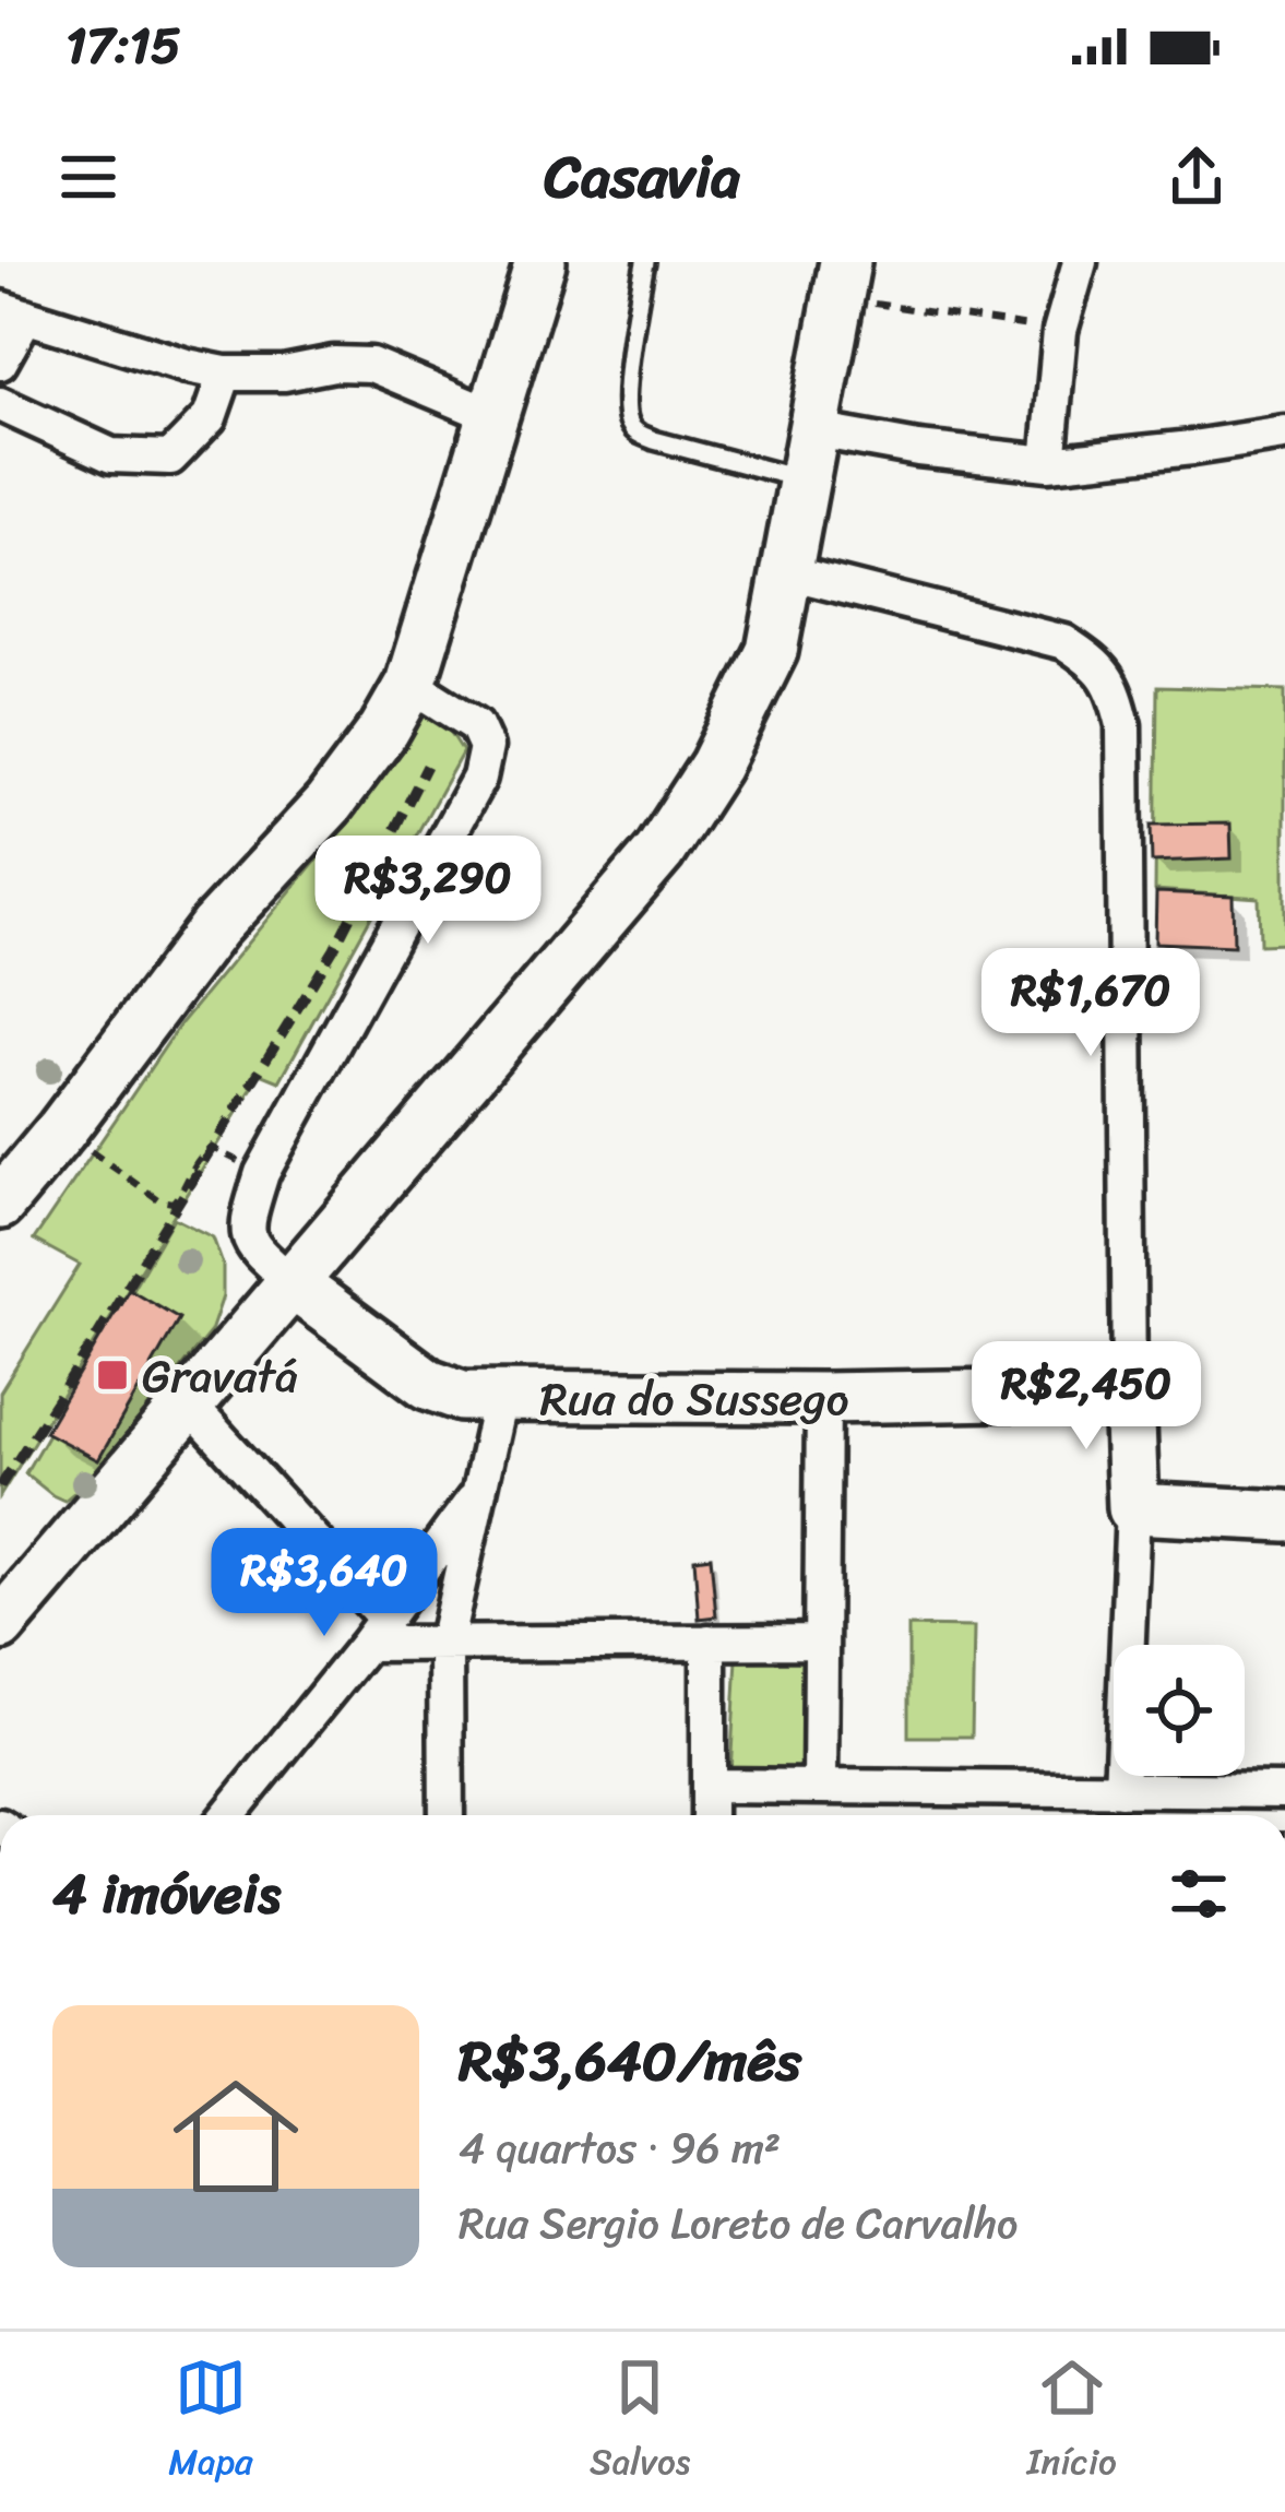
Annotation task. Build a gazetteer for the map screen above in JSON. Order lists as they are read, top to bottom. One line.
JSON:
{"streets":{"street":["Rua do Sussego"]},"places":{"transit":["Gravatá"]},"page":{"status":"17:15","header":"Casavia","price":["R$3,290","R$1,670","R$2,450","R$3,640"],"heading":"4 imóveis","list":[{"name":"R$3,640/mês","note":"4 quartos · 96 m² · Rua Sergio Loreto de Carvalho"}],"tabs":["Mapa","Salvos","Início"]}}
